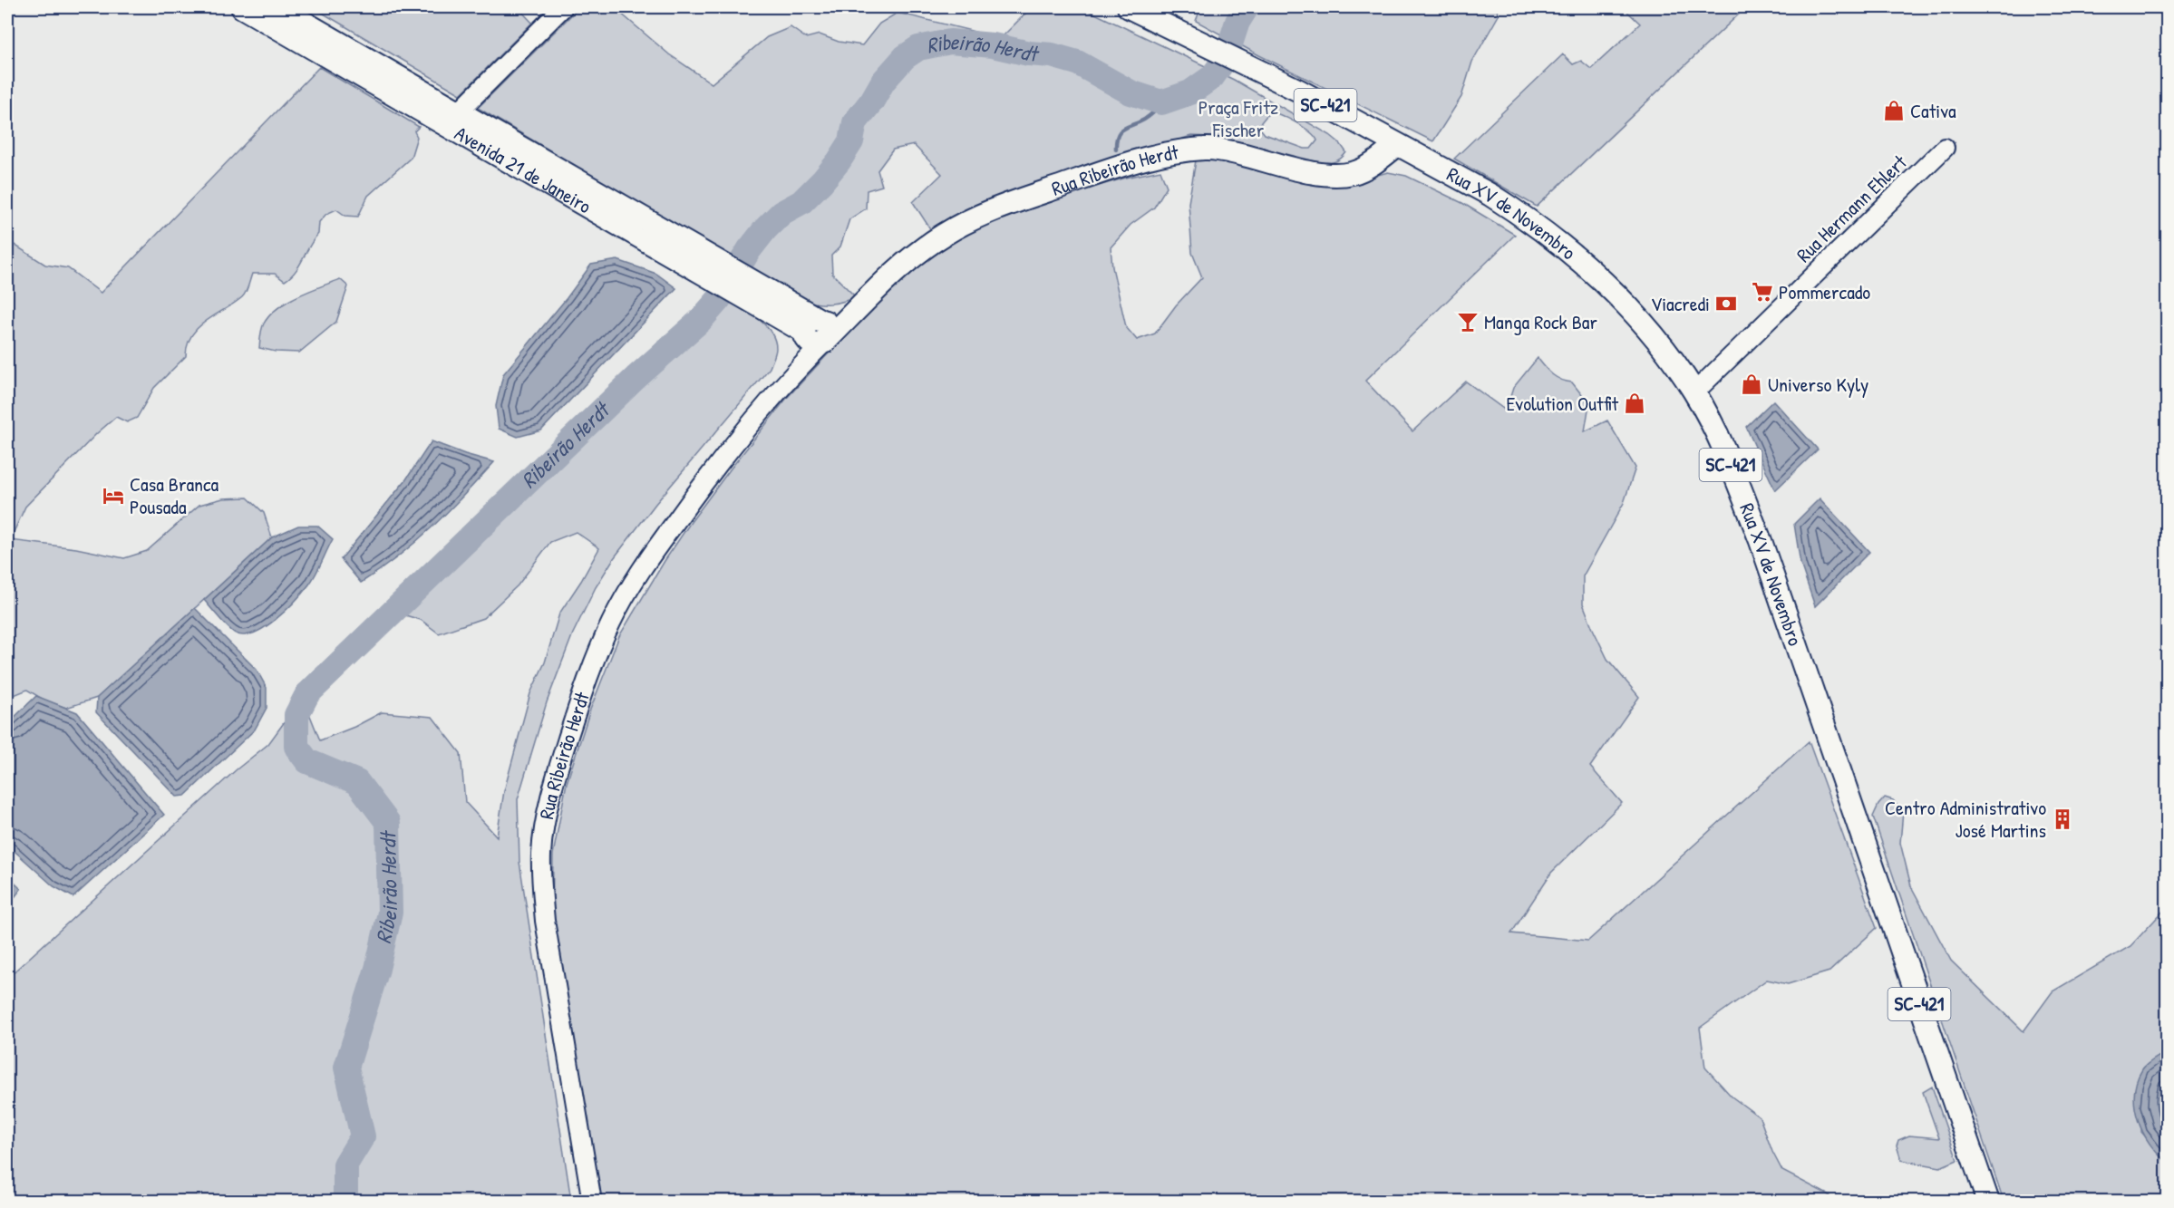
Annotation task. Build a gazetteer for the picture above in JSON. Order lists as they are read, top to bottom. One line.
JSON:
{"streets":{"main road":["SC-421","Avenida 21 de Janeiro","Rua Ribeirão Herdt","Rua XV de Novembro"],"street":["Rua Hermann Ehlert"]},"crossings":[["Avenida 21 de Janeiro","Rua Ribeirão Herdt"],["Rua Ribeirão Herdt","Rua XV de Novembro"],["Rua Hermann Ehlert","Rua XV de Novembro"]],"water":["Ribeirão Herdt"],"parks":["Praça Fritz Fischer"],"places":{"shop":["Cativa","Universo Kyly","Evolution Outfit"],"supermarket":["Pommercado"],"bank":["Viacredi"],"bar":["Manga Rock Bar"],"hotel":["Casa Branca Pousada"],"building":["Centro Administrativo José Martins"]}}
